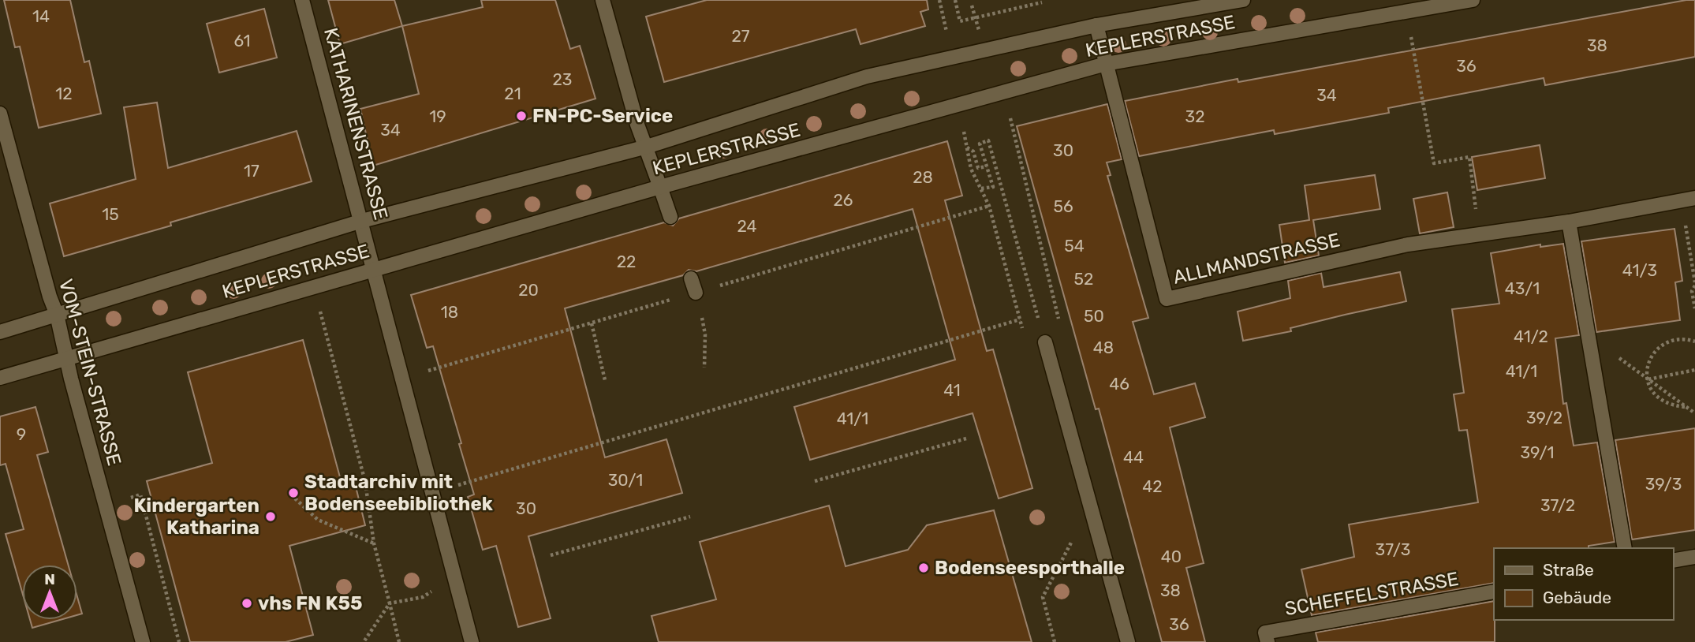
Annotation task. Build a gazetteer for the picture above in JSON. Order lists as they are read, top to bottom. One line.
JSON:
{"streets":{"street":["KEPLERSTRASSE","KATHARINENSTRASSE","ALLMANDSTRASSE","VOM-STEIN-STRASSE","SCHEFFELSTRASSE"]},"crossings":[["KEPLERSTRASSE","KATHARINENSTRASSE"],["KEPLERSTRASSE","ALLMANDSTRASSE"],["KEPLERSTRASSE","VOM-STEIN-STRASSE"]],"places":["FN-PC-Service","Stadtarchiv mit Bodenseebibliothek","Kindergarten Katharina","Bodenseesporthalle","vhs FN K55"],"house_numbers":["14","27","61","38","36","23","12","21","34","19","32","34","30","17","28","26","56","15","24","54","22","41/3","52","43/1","20","18","50","41/2","48","41/1","46","41","39/2","41/1","9","39/1","44","30/1","39/3","42","37/2","30","37/3","40","38","36"],"legend":["Straße","Gebäude"],"north":"top"}
